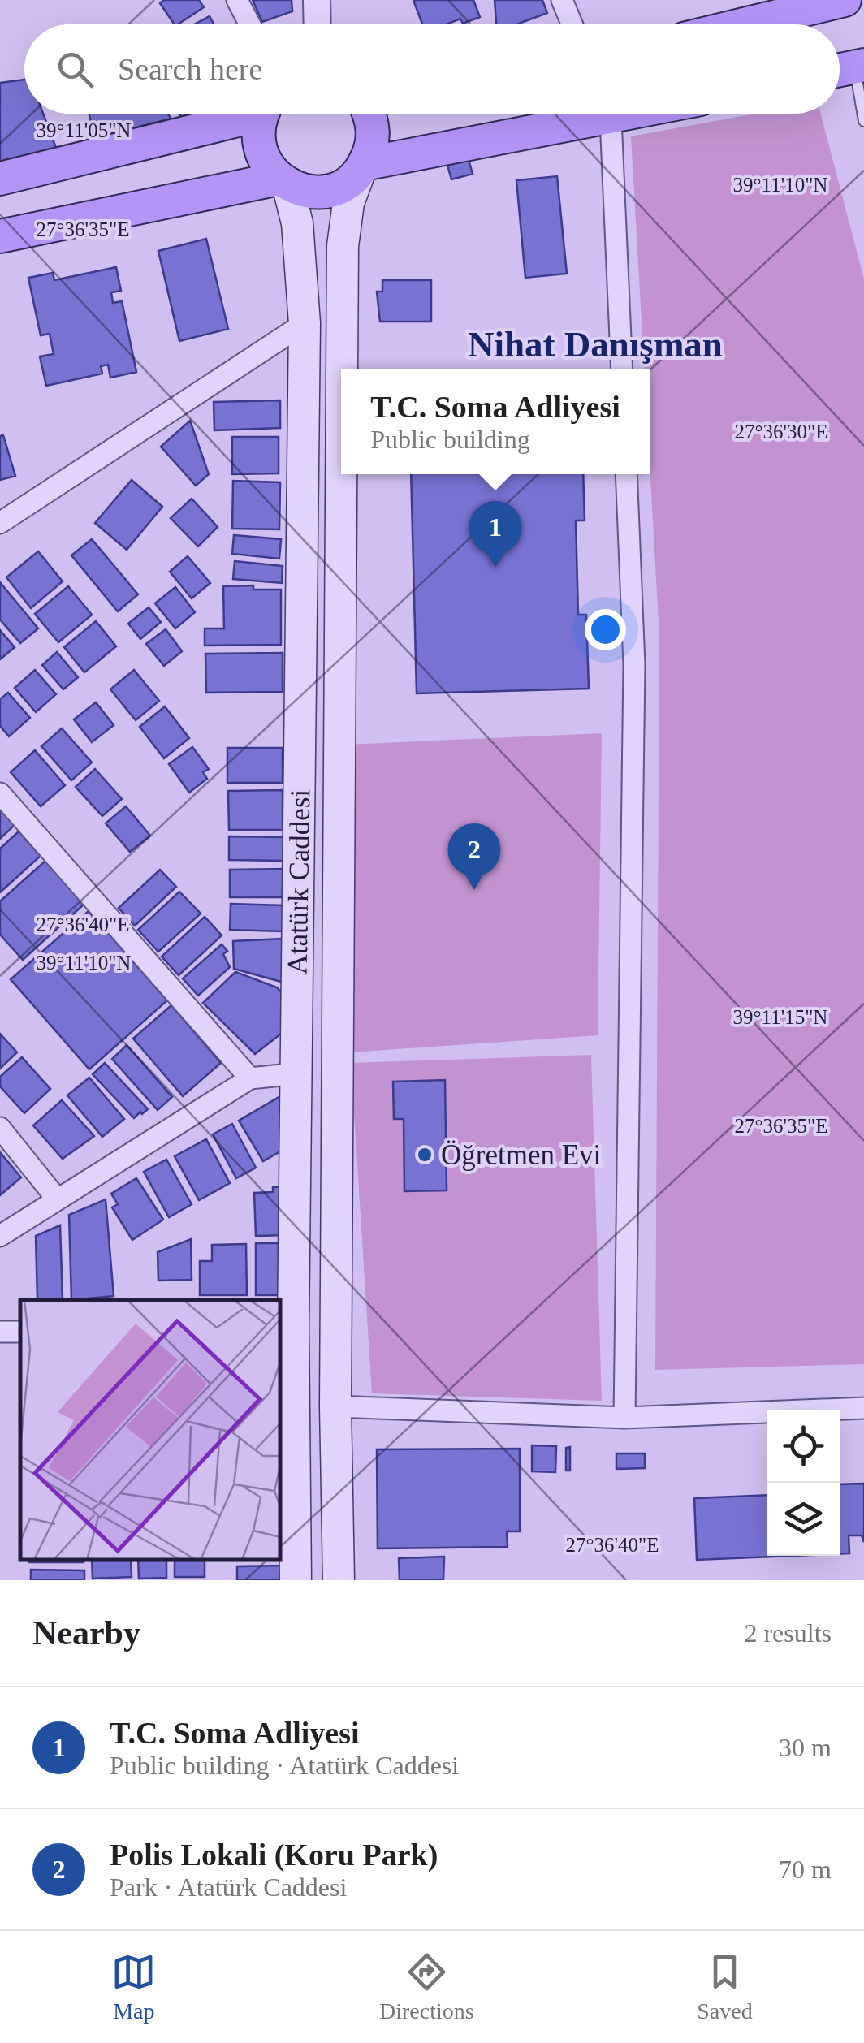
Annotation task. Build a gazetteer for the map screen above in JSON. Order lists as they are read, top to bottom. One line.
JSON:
{"streets":{"main road":["Atatürk Caddesi"]},"districts":["Nihat Danışman"],"places":["Öğretmen Evi"],"page":{"search":"Search here","popup":["T.C. Soma Adliyesi","Public building"],"pins":["1","2"],"heading":["Nearby","2 results"],"list":[{"mark":"1","name":"T.C. Soma Adliyesi","note":"Public building · Atatürk Caddesi","value":"30 m"},{"mark":"2","name":"Polis Lokali (Koru Park)","note":"Park · Atatürk Caddesi","value":"70 m"}],"nav":["Map","Directions","Saved"]},"coordinates":["39°11'05\"N","39°11'10\"N","27°36'35\"E","27°36'30\"E","27°36'40\"E","39°11'15\"N"]}
